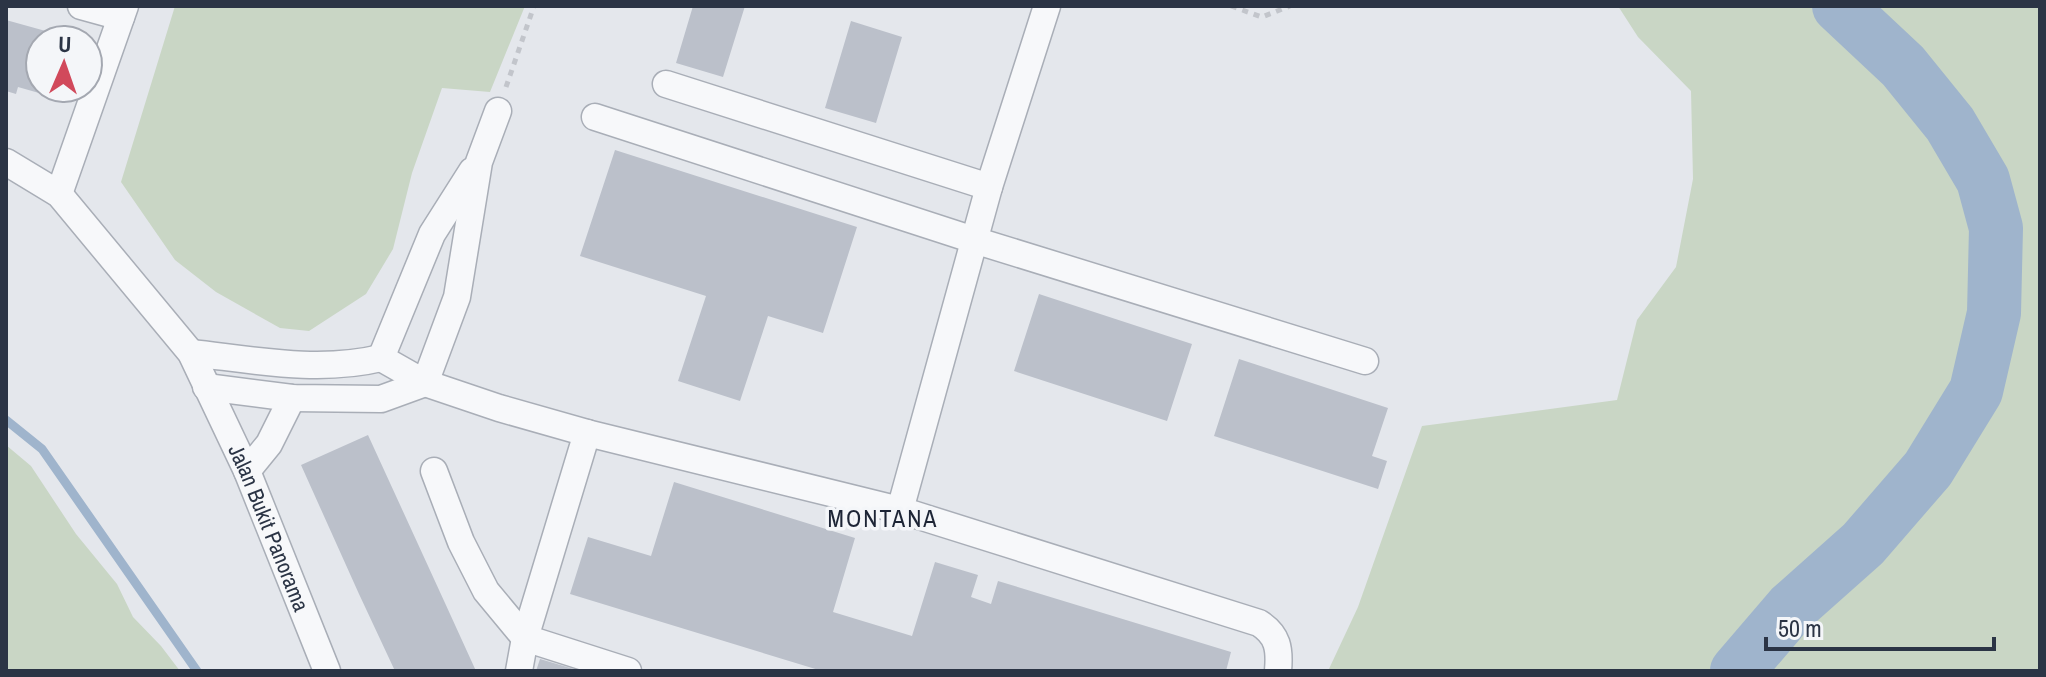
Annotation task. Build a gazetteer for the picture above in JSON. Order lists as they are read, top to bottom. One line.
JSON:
{"streets":{"street":["Jalan Bukit Panorama"]},"districts":["MONTANA"],"scale_bar":"50 m","north":"top"}
